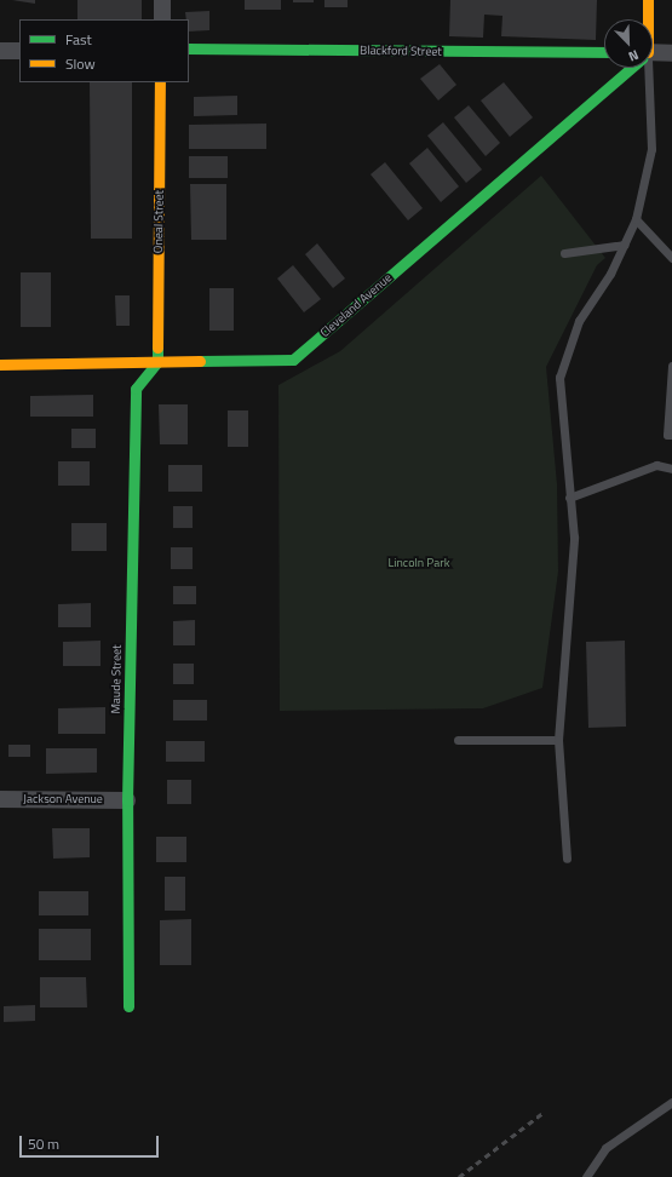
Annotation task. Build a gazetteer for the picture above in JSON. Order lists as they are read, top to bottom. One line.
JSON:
{"streets":{"street":["Blackford Street","Oneal Street","Cleveland Avenue","Maude Street","Jackson Avenue"]},"crossings":[["Oneal Street","Cleveland Avenue"],["Oneal Street","Maude Street"],["Cleveland Avenue","Maude Street"],["Maude Street","Jackson Avenue"]],"parks":["Lincoln Park"],"legend":["Fast","Slow"],"scale_bar":"50 m","north":"bottom right"}
